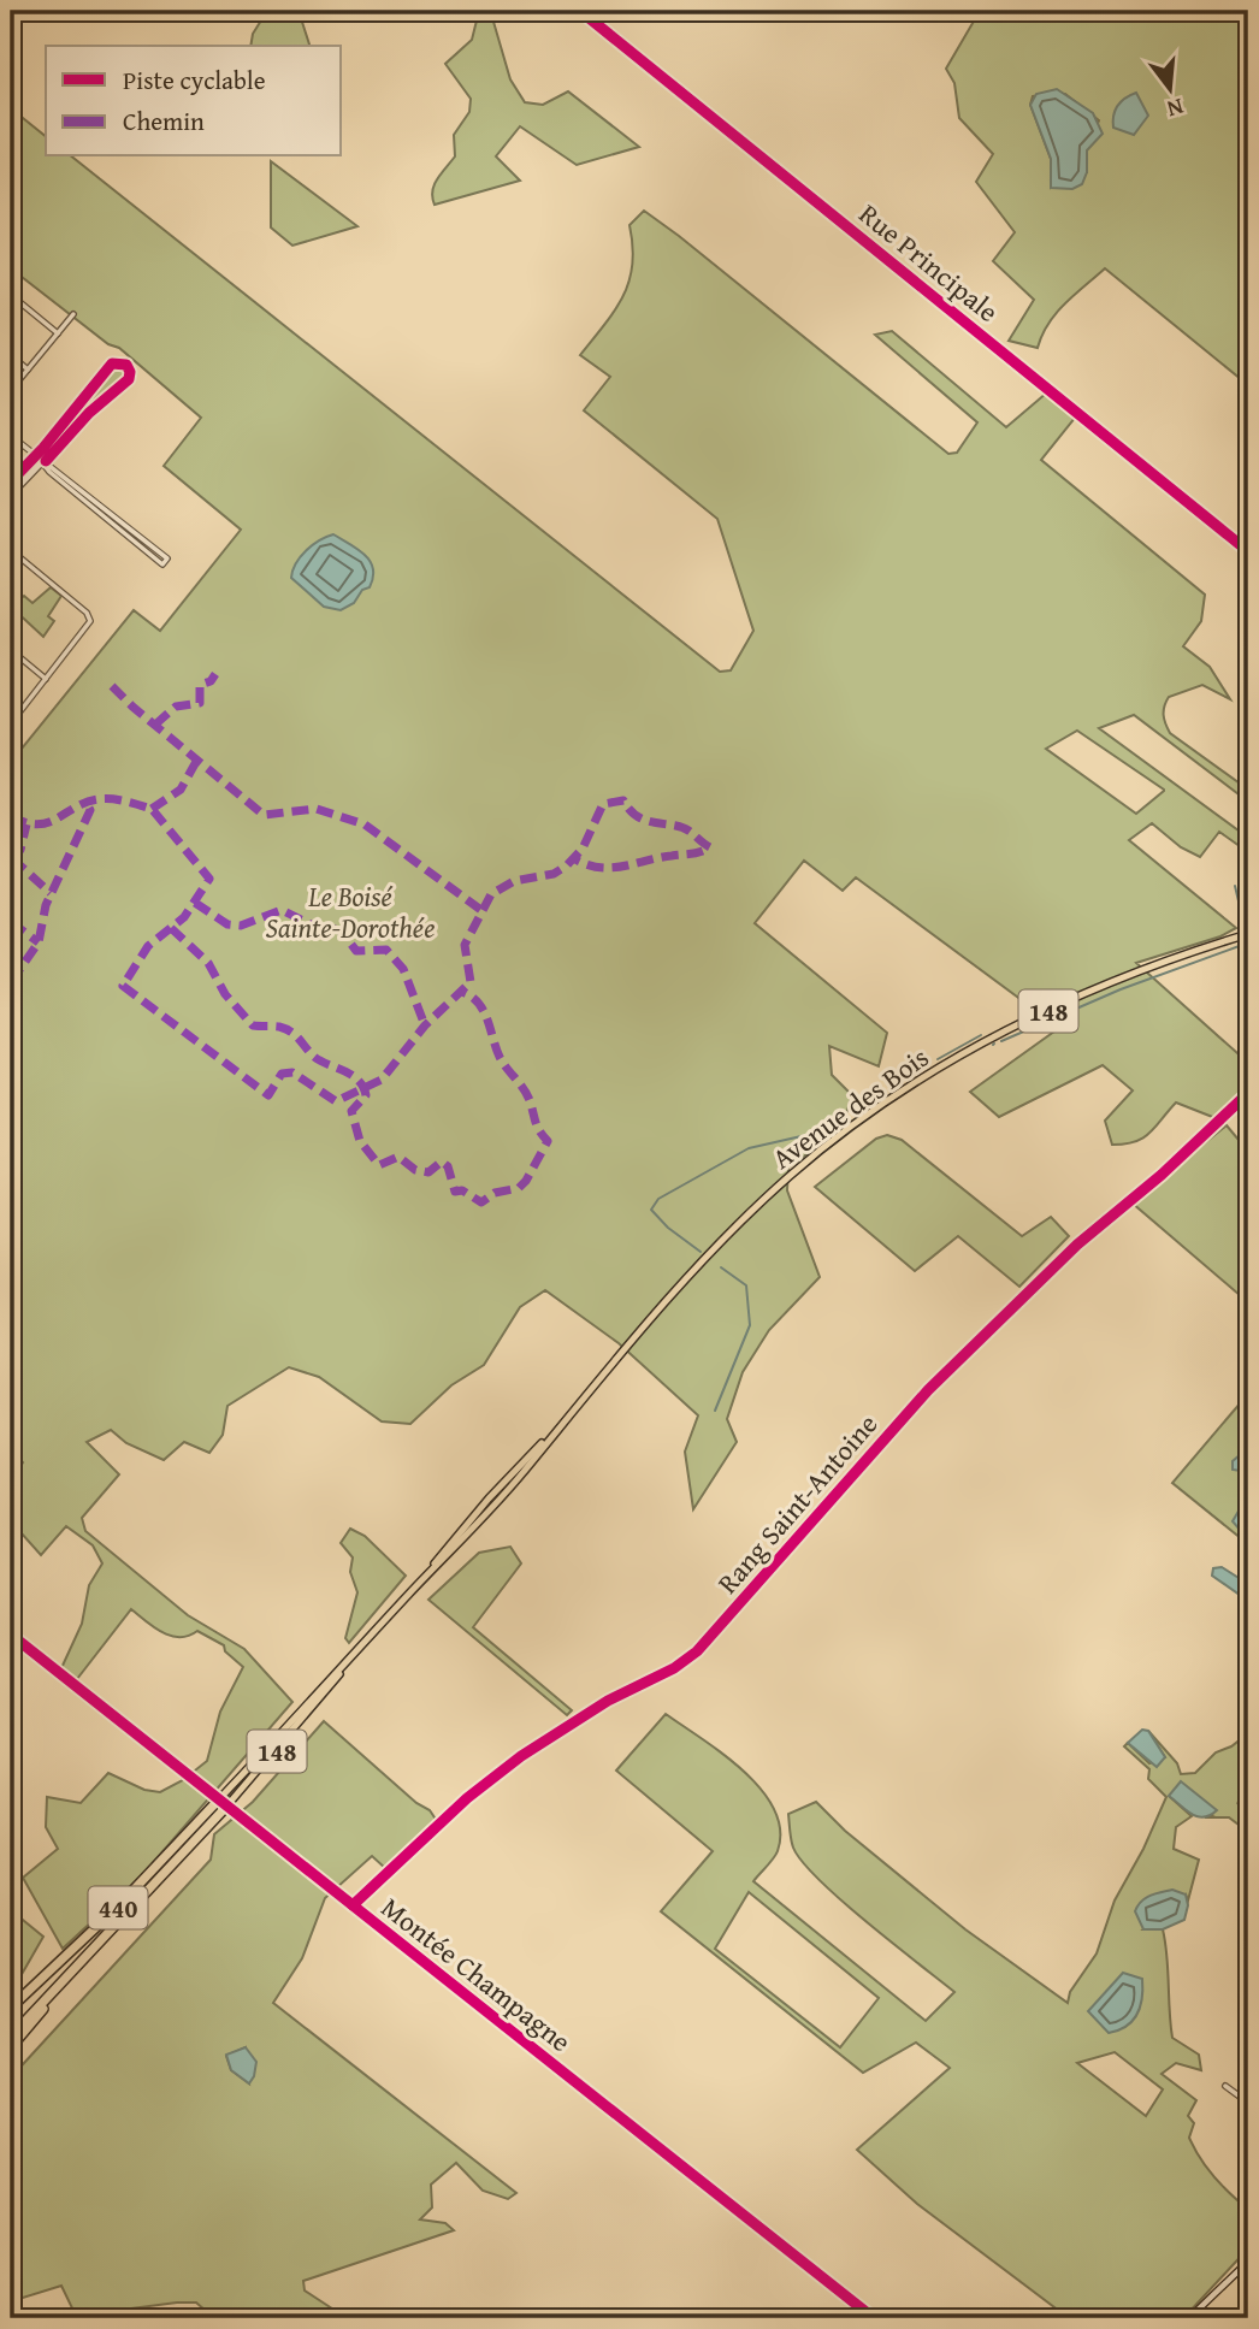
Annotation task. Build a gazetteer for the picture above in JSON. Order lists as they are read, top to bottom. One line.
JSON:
{"streets":{"highway":["440"],"main road":["148","Avenue des Bois"],"street":["Rue Principale","Rang Saint-Antoine","Montée Champagne"]},"crossings":[["Avenue des Bois","440"],["Avenue des Bois","Montée Champagne"],["Rang Saint-Antoine","Montée Champagne"],["440","Montée Champagne"]],"parks":["Le Boisé Sainte-Dorothée"],"legend":["Piste cyclable","Chemin"],"north":"bottom"}
